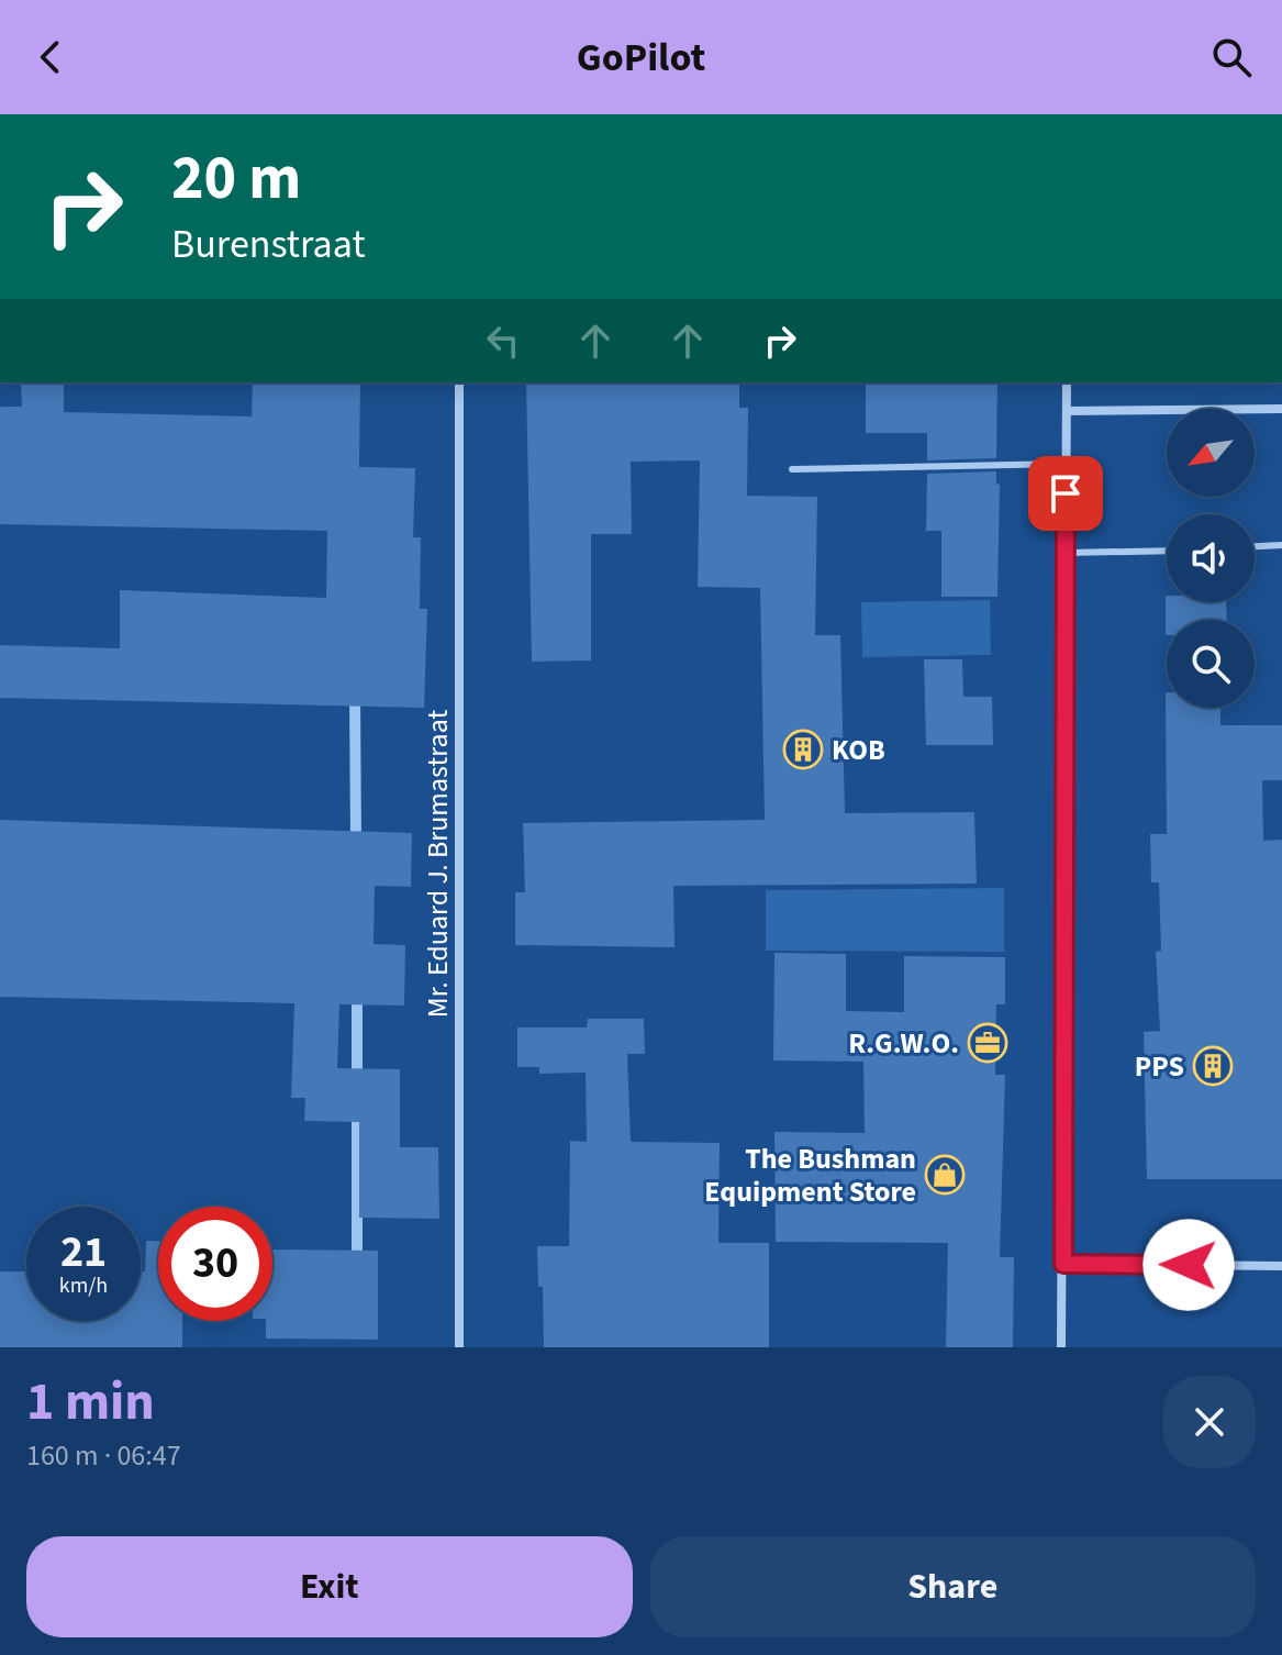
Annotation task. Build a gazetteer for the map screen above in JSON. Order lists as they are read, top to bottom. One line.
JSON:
{"streets":{"street":["Mr. Eduard J. Brumastraat"]},"places":{"building":["KOB","PPS"],"office":["R.G.W.O."],"shop":["The Bushman Equipment Store"]},"north":"bottom left","page":{"header":"GoPilot","turn":["20 m","Burenstraat"],"speed":"21 km/h","limit":"30","heading":["1 min","160 m · 06:47"],"buttons":["Exit","Share"]}}
